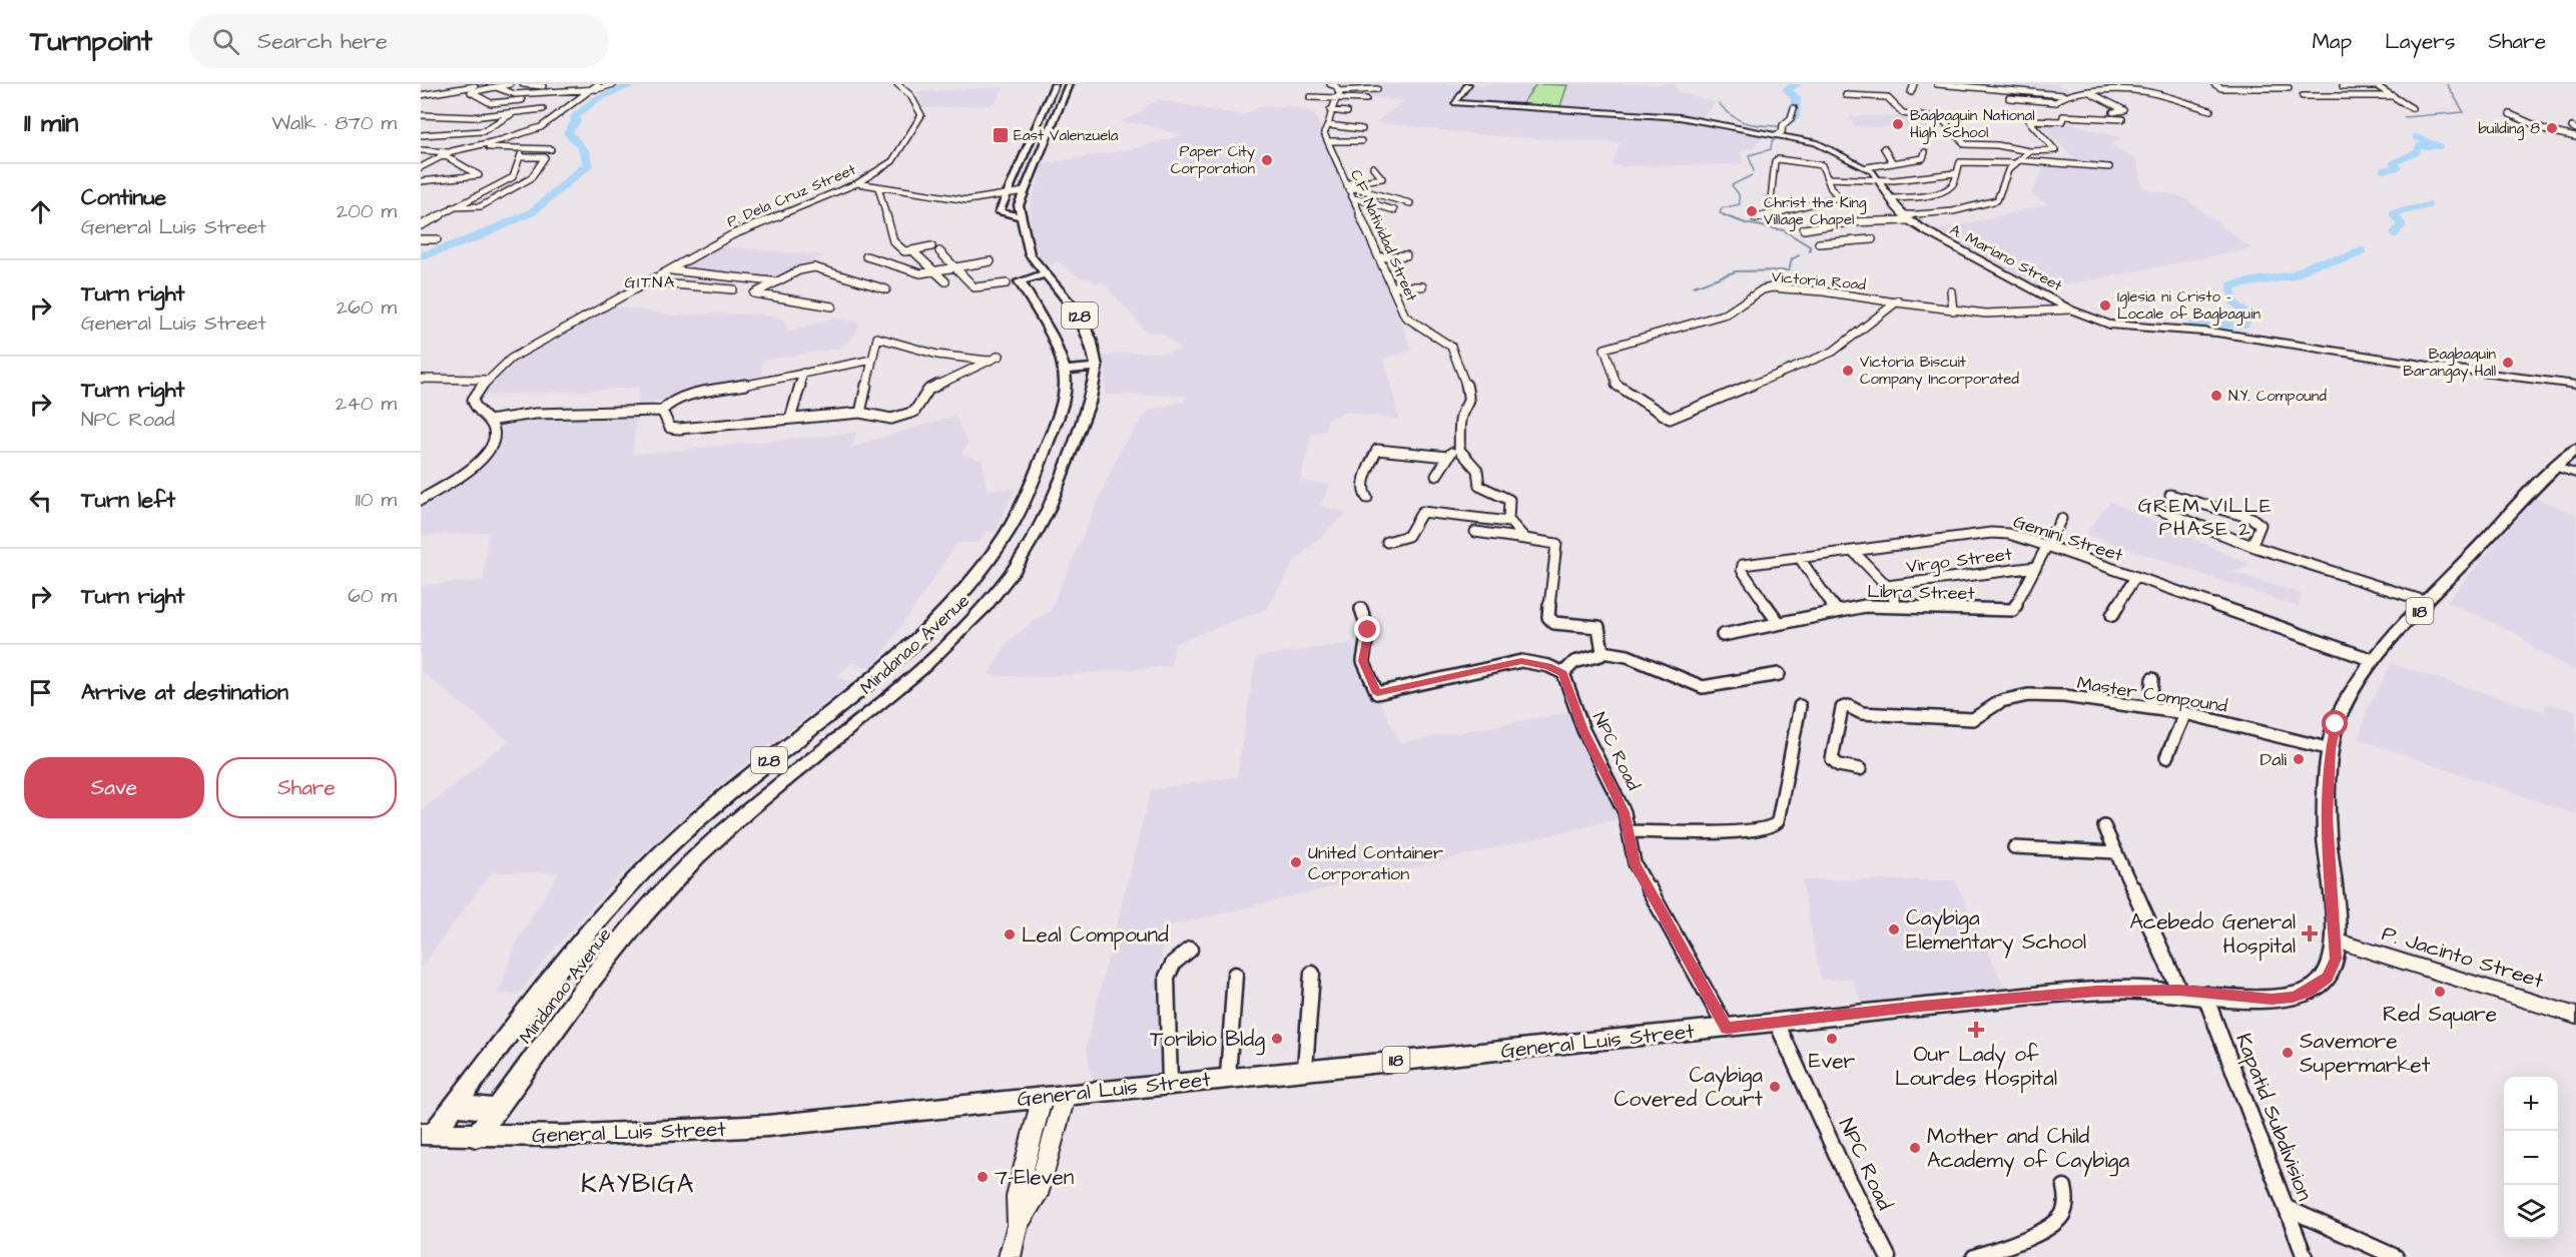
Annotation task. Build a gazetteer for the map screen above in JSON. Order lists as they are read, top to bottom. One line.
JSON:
{"streets":{"main road":["128","118","Mindanao Avenue","General Luis Street"],"street":["P. Dela Cruz Street","C.F. Natividad Street","A. Mariano Street","Victoria Road","Gemini Street","Virgo Street","Libra Street","Master Compound","NPC Road","P. Jacinto Street","Kapatid Subdivision"]},"crossings":[["A. Mariano Street","Victoria Road"],["Gemini Street","Libra Street"],["Gemini Street","General Luis Street"],["Virgo Street","Libra Street"],["Mindanao Avenue","General Luis Street"],["Master Compound","General Luis Street"],["NPC Road","General Luis Street"],["P. Jacinto Street","General Luis Street"],["General Luis Street","Kapatid Subdivision"]],"districts":["GITNA","GREM VILLE PHASE 2","KAYBIGA"],"places":{"other":["Bagbaguin National High School","building 8","Paper City Corporation","Christ the King Village Chapel","Iglesia ni Cristo - Locale of Bagbaguin","Bagbaguin Barangay Hall","Victoria Biscuit Company Incorporated","N.Y. Compound","Dali","United Container Corporation","Caybiga Elementary School","Leal Compound","Red Square","Toribio Bldg","Ever","Savemore Supermarket","Caybiga Covered Court","Mother and Child Academy of Caybiga","7-Eleven"],"transit":["East Valenzuela"],"health":["Acebedo General Hospital","Our Lady of Lourdes Hospital"]},"page":{"header":"Turnpoint","search":"Search here","nav":["Map","Layers","Share"],"heading":["11 min","Walk · 870 m"],"list":[["Continue","General Luis Street","200 m"],["Turn right","General Luis Street","260 m"],["Turn right","NPC Road","240 m"],["Turn left","110 m"],["Turn right","60 m"],"Arrive at destination"],"buttons":["Save","Share"],"map_buttons":["+","−"]}}
